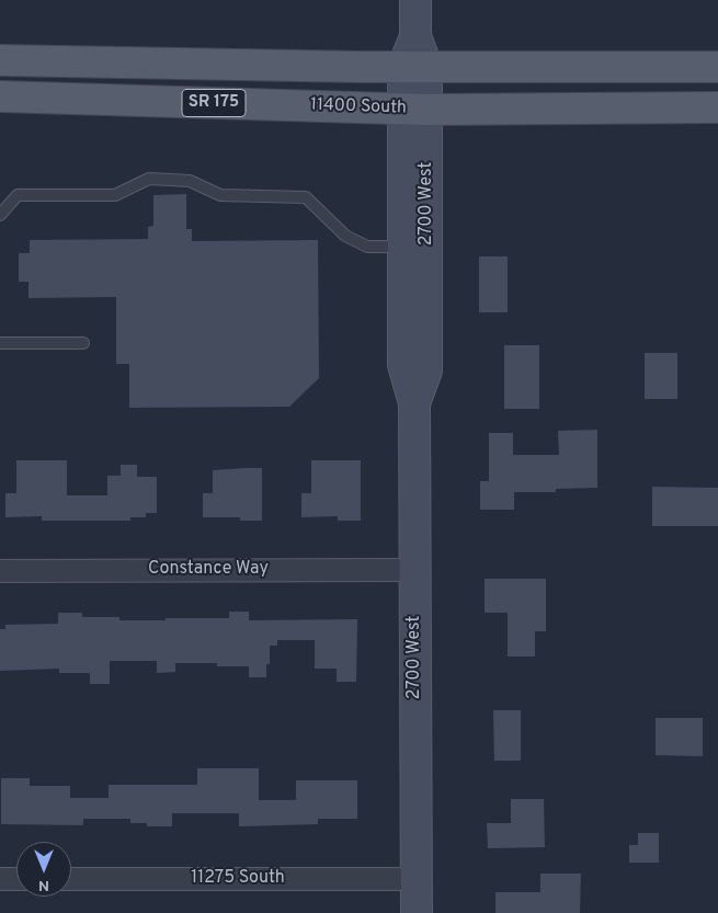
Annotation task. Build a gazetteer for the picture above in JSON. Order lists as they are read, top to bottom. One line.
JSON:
{"streets":{"main road":["SR 175","11400 South","2700 West"],"street":["Constance Way","11275 South"]},"crossings":[["SR 175","2700 West"],["11400 South","2700 West"],["2700 West","Constance Way"],["2700 West","11275 South"]],"north":"bottom"}
